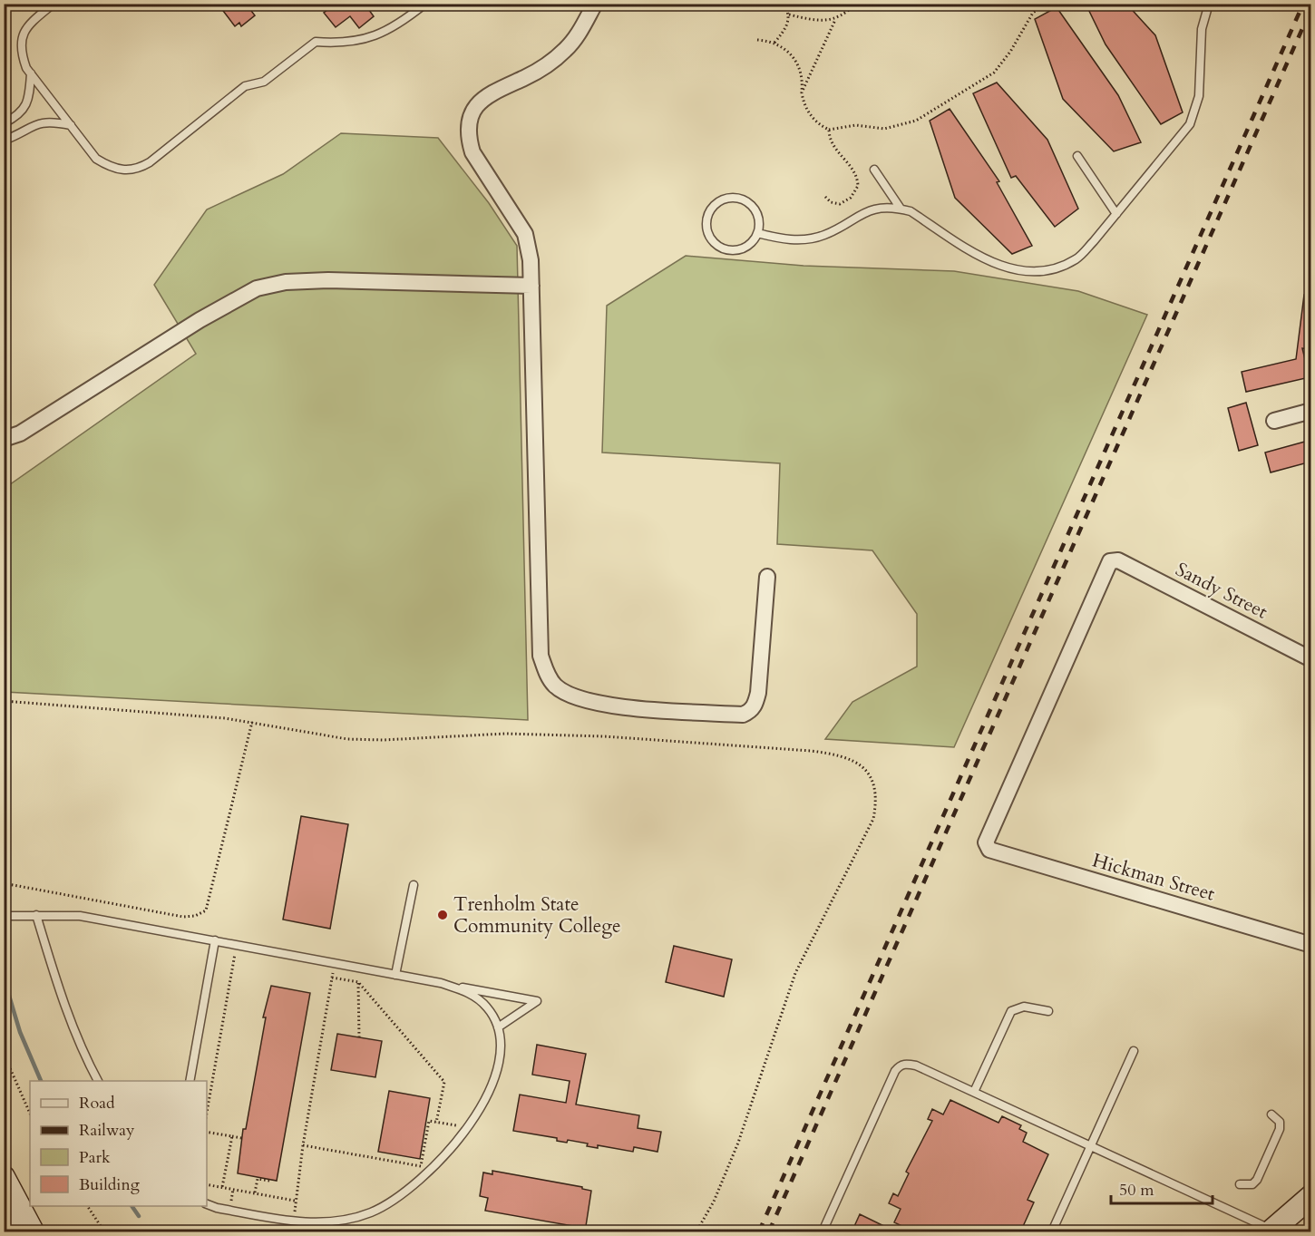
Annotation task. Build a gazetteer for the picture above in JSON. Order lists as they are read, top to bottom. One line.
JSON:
{"streets":{"street":["Sandy Street","Hickman Street"]},"crossings":[["Sandy Street","Hickman Street"]],"places":["Trenholm State Community College"],"legend":["Road","Railway","Park","Building"],"scale_bar":"50 m"}
